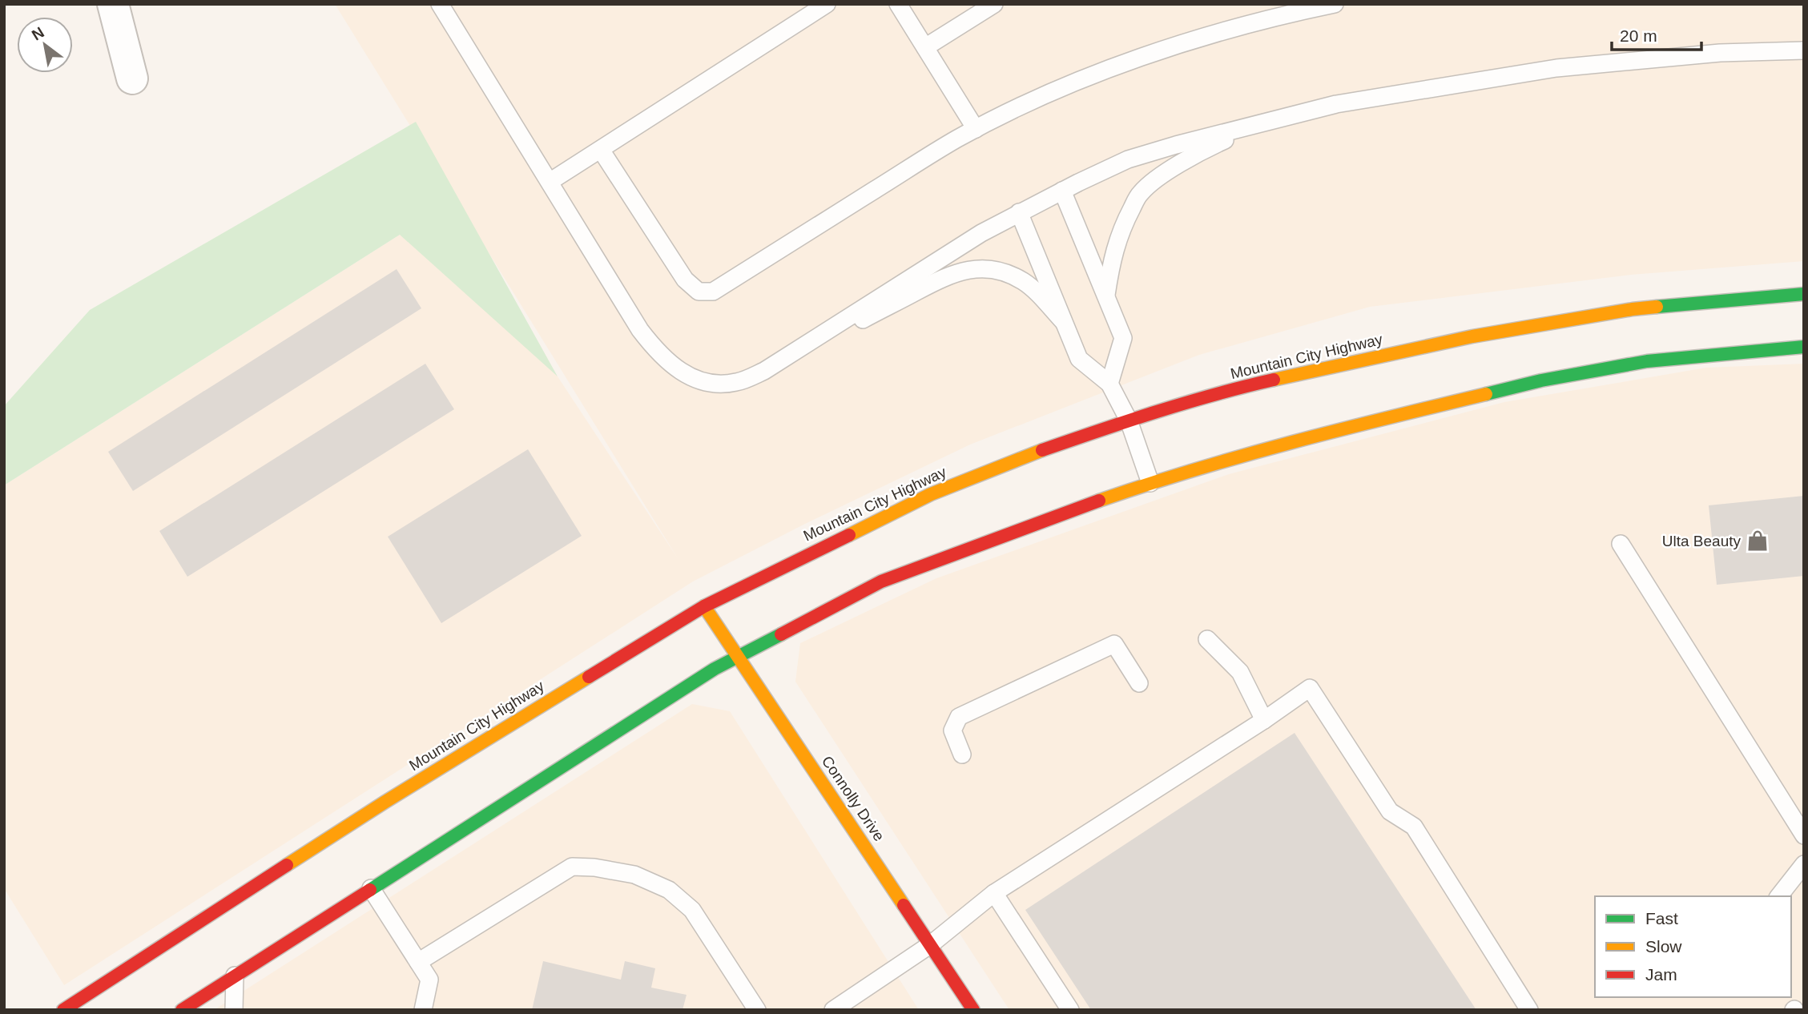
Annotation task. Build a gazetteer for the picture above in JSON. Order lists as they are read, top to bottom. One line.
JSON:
{"streets":{"main road":["Mountain City Highway","Connolly Drive"]},"crossings":[["Mountain City Highway","Connolly Drive"]],"places":{"shop":["Ulta Beauty"]},"legend":["Fast","Slow","Jam"],"scale_bar":"20 m","north":"top left"}
